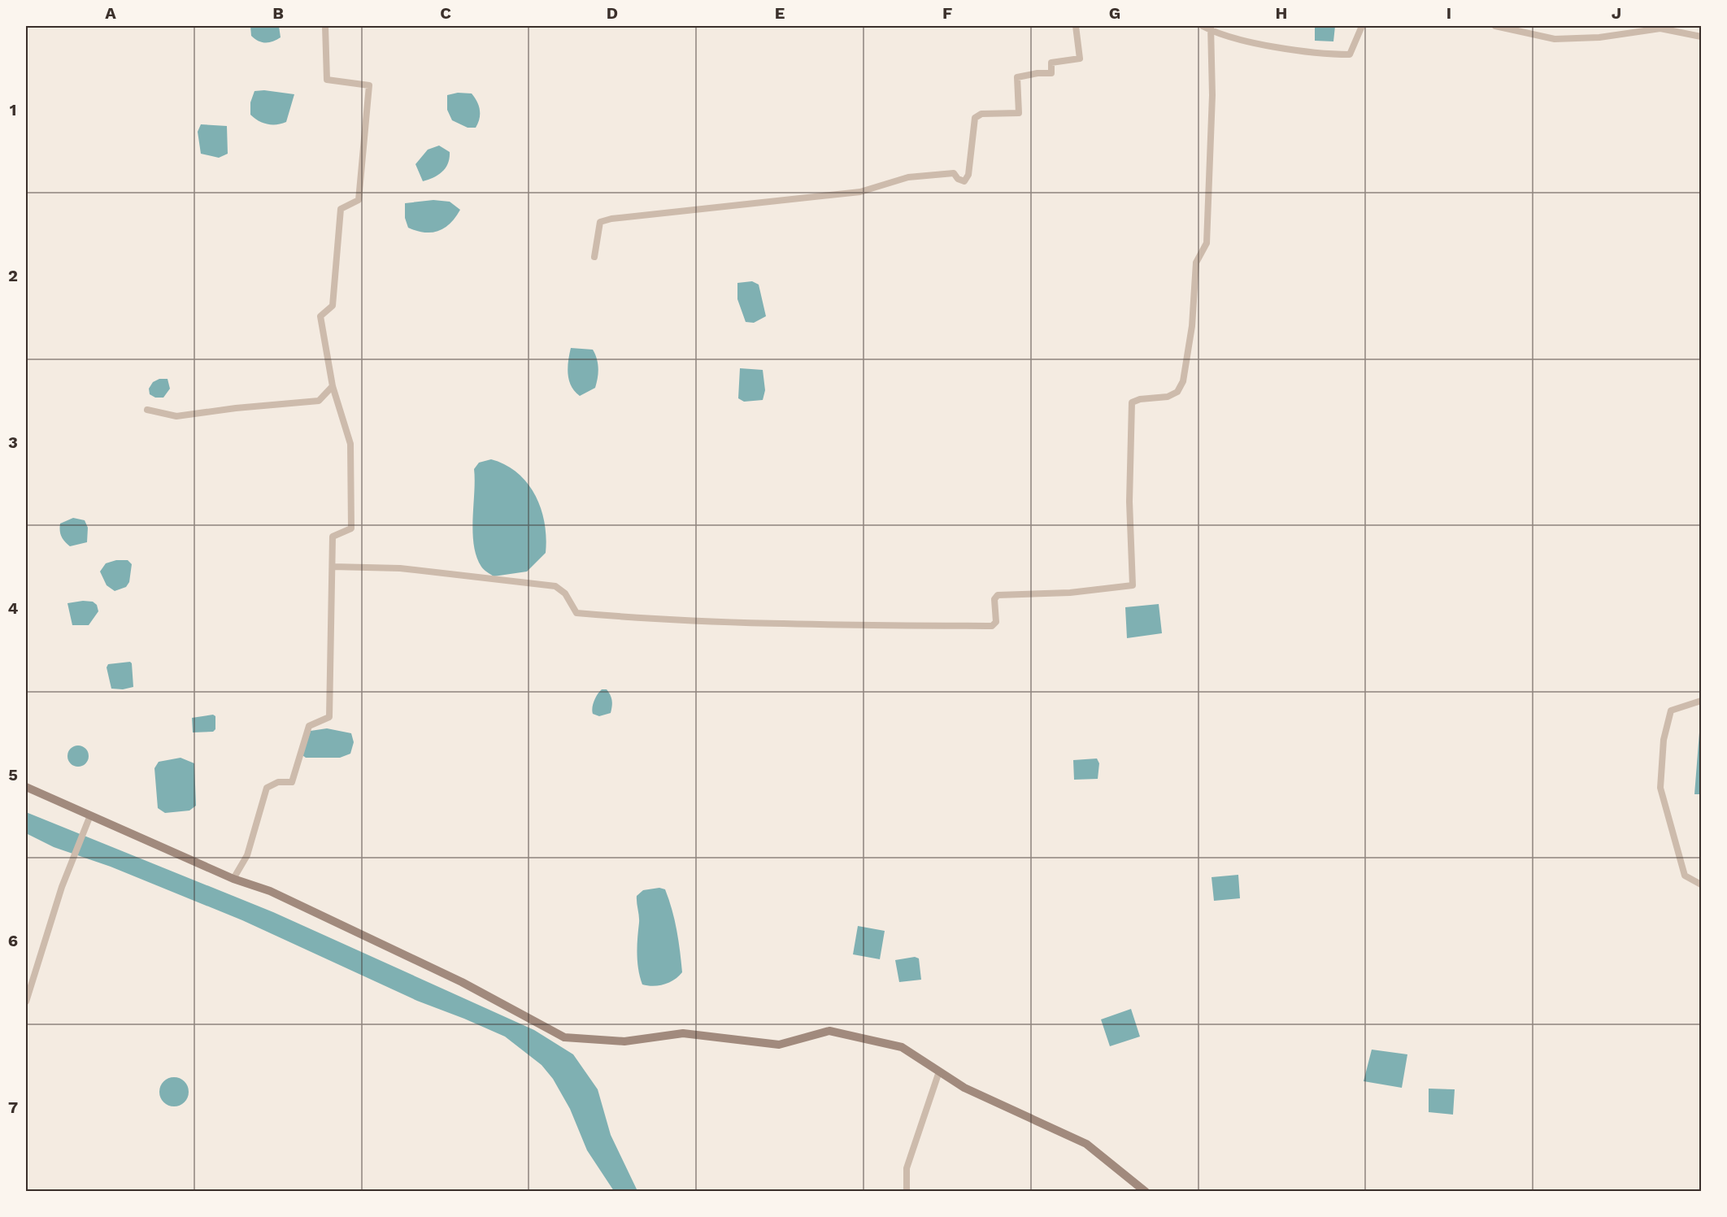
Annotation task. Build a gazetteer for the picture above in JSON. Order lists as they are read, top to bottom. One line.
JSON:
{"grid":{"columns":["A","B","C","D","E","F","G","H","I","J"],"rows":["1","2","3","4","5","6","7"]}}
